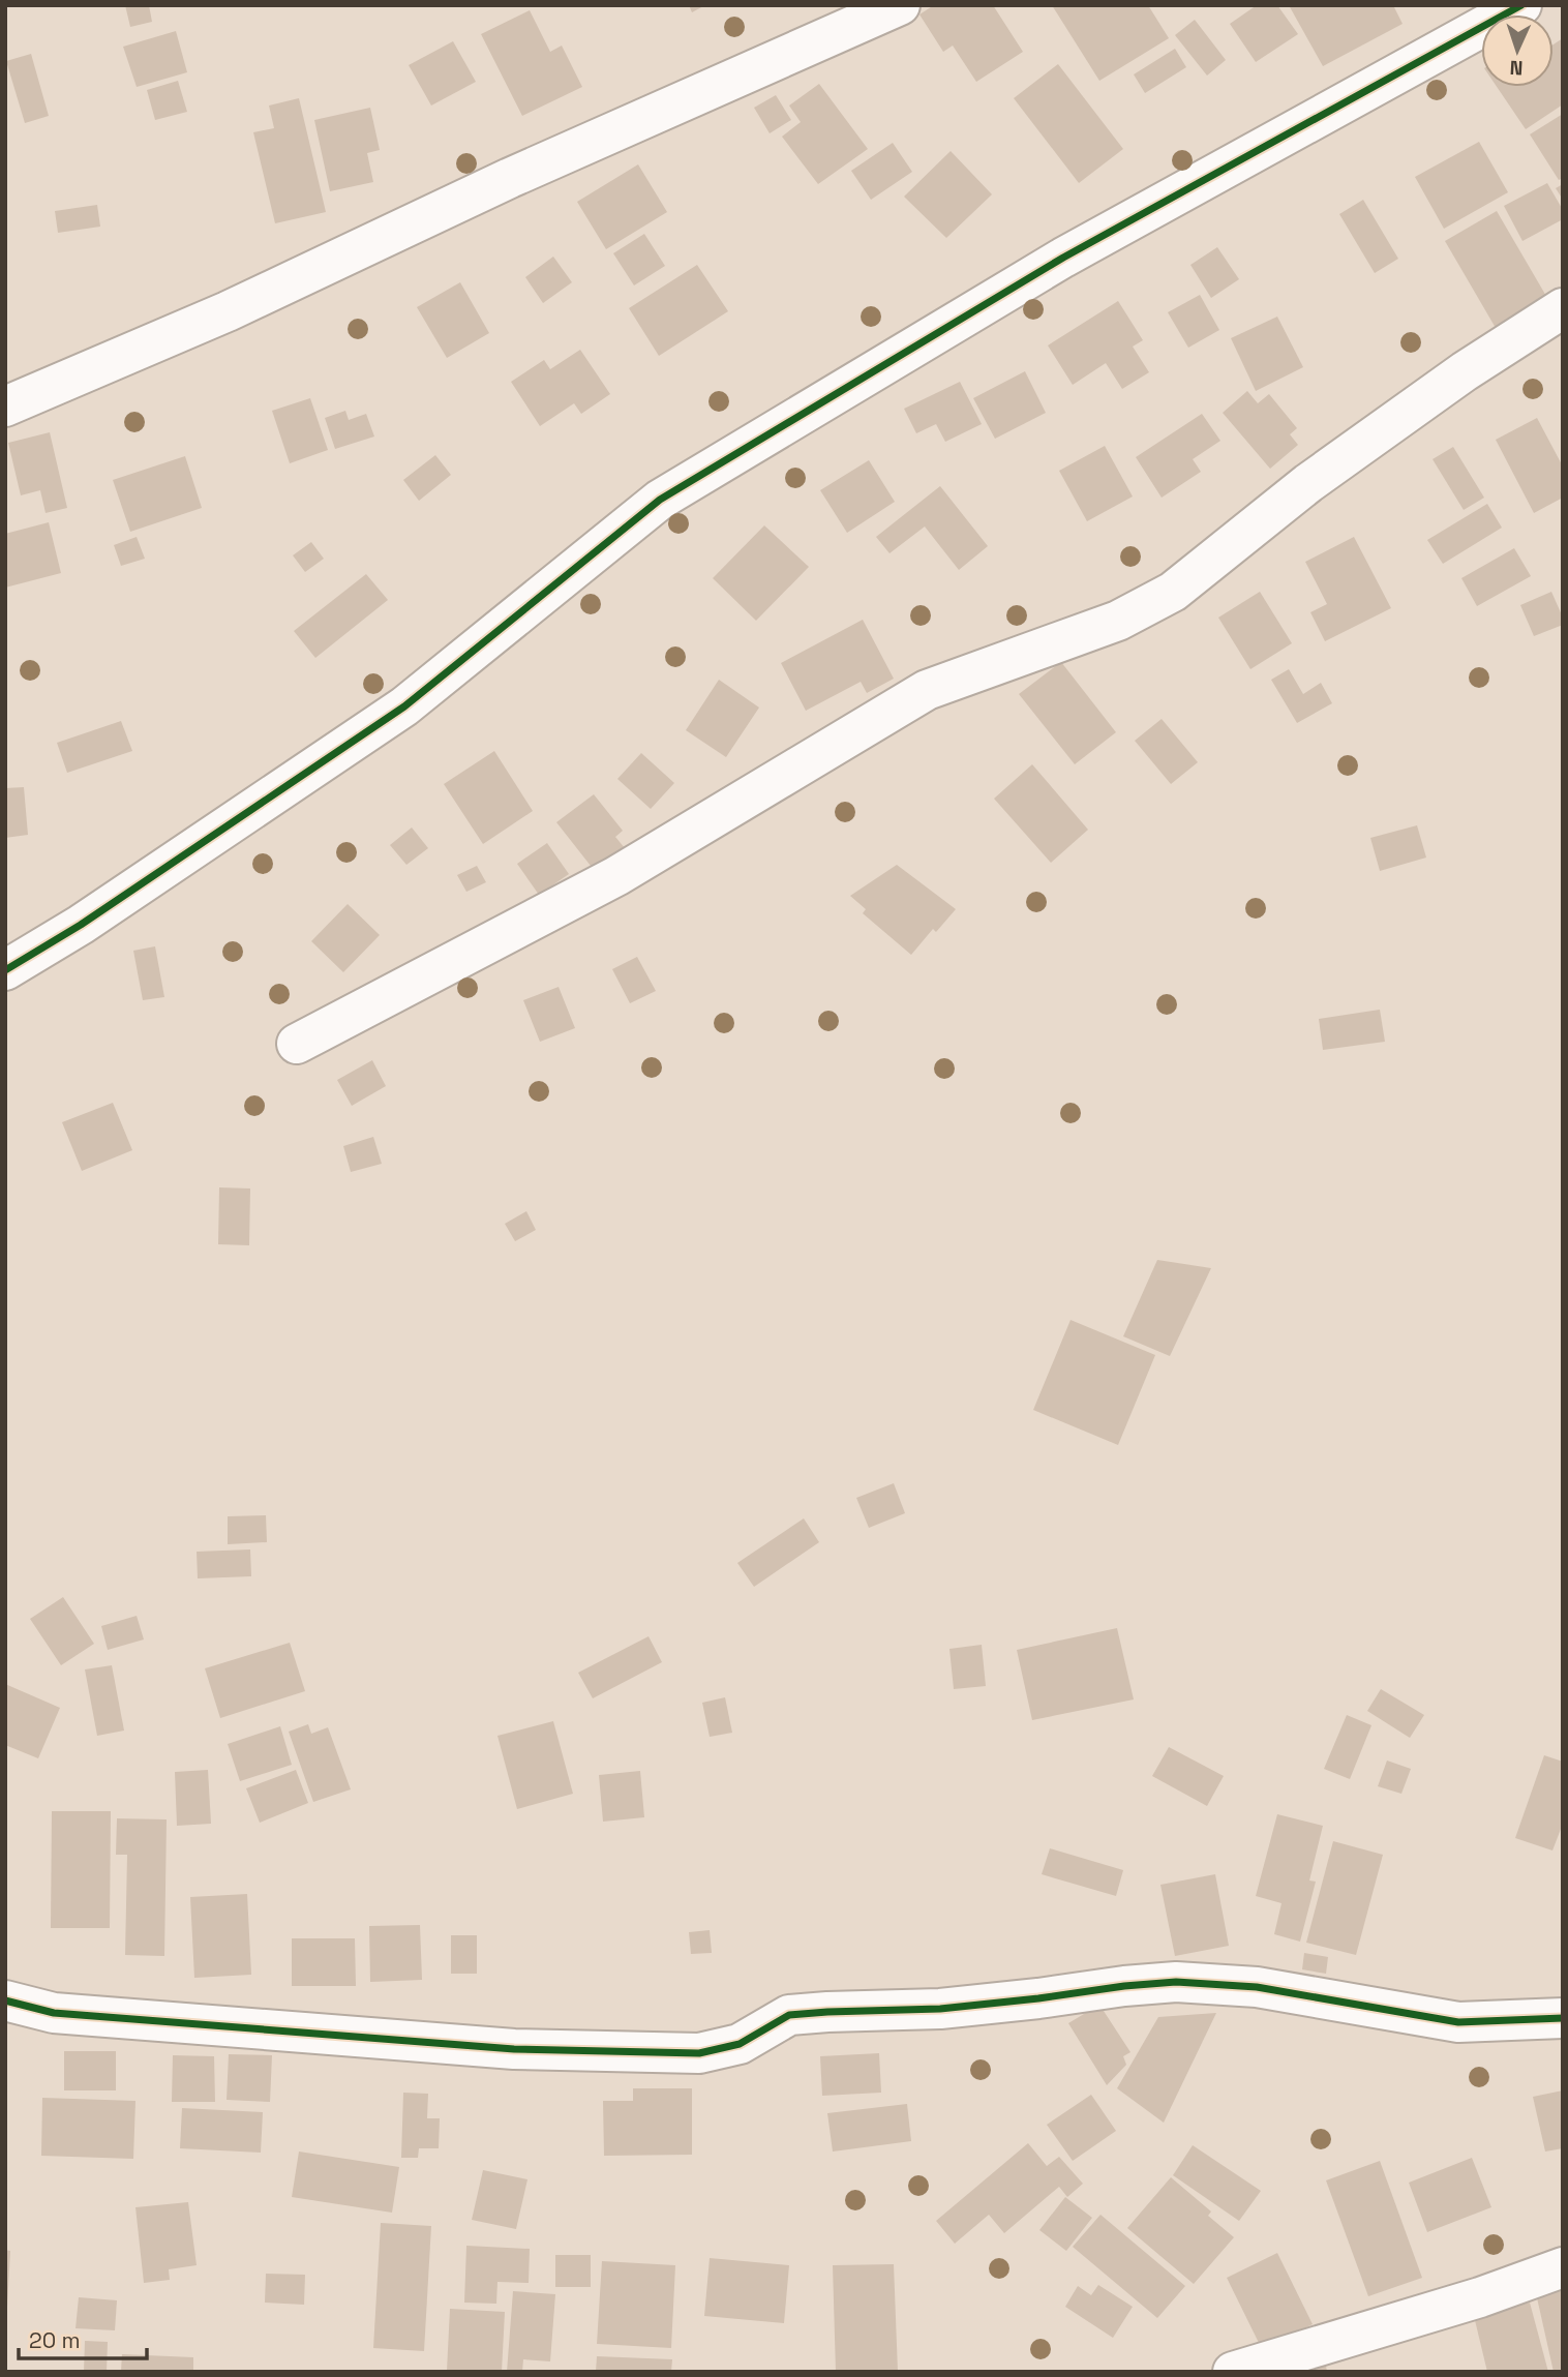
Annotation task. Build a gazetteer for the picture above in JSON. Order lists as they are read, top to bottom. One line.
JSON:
{"scale_bar":"20 m","north":"bottom"}
